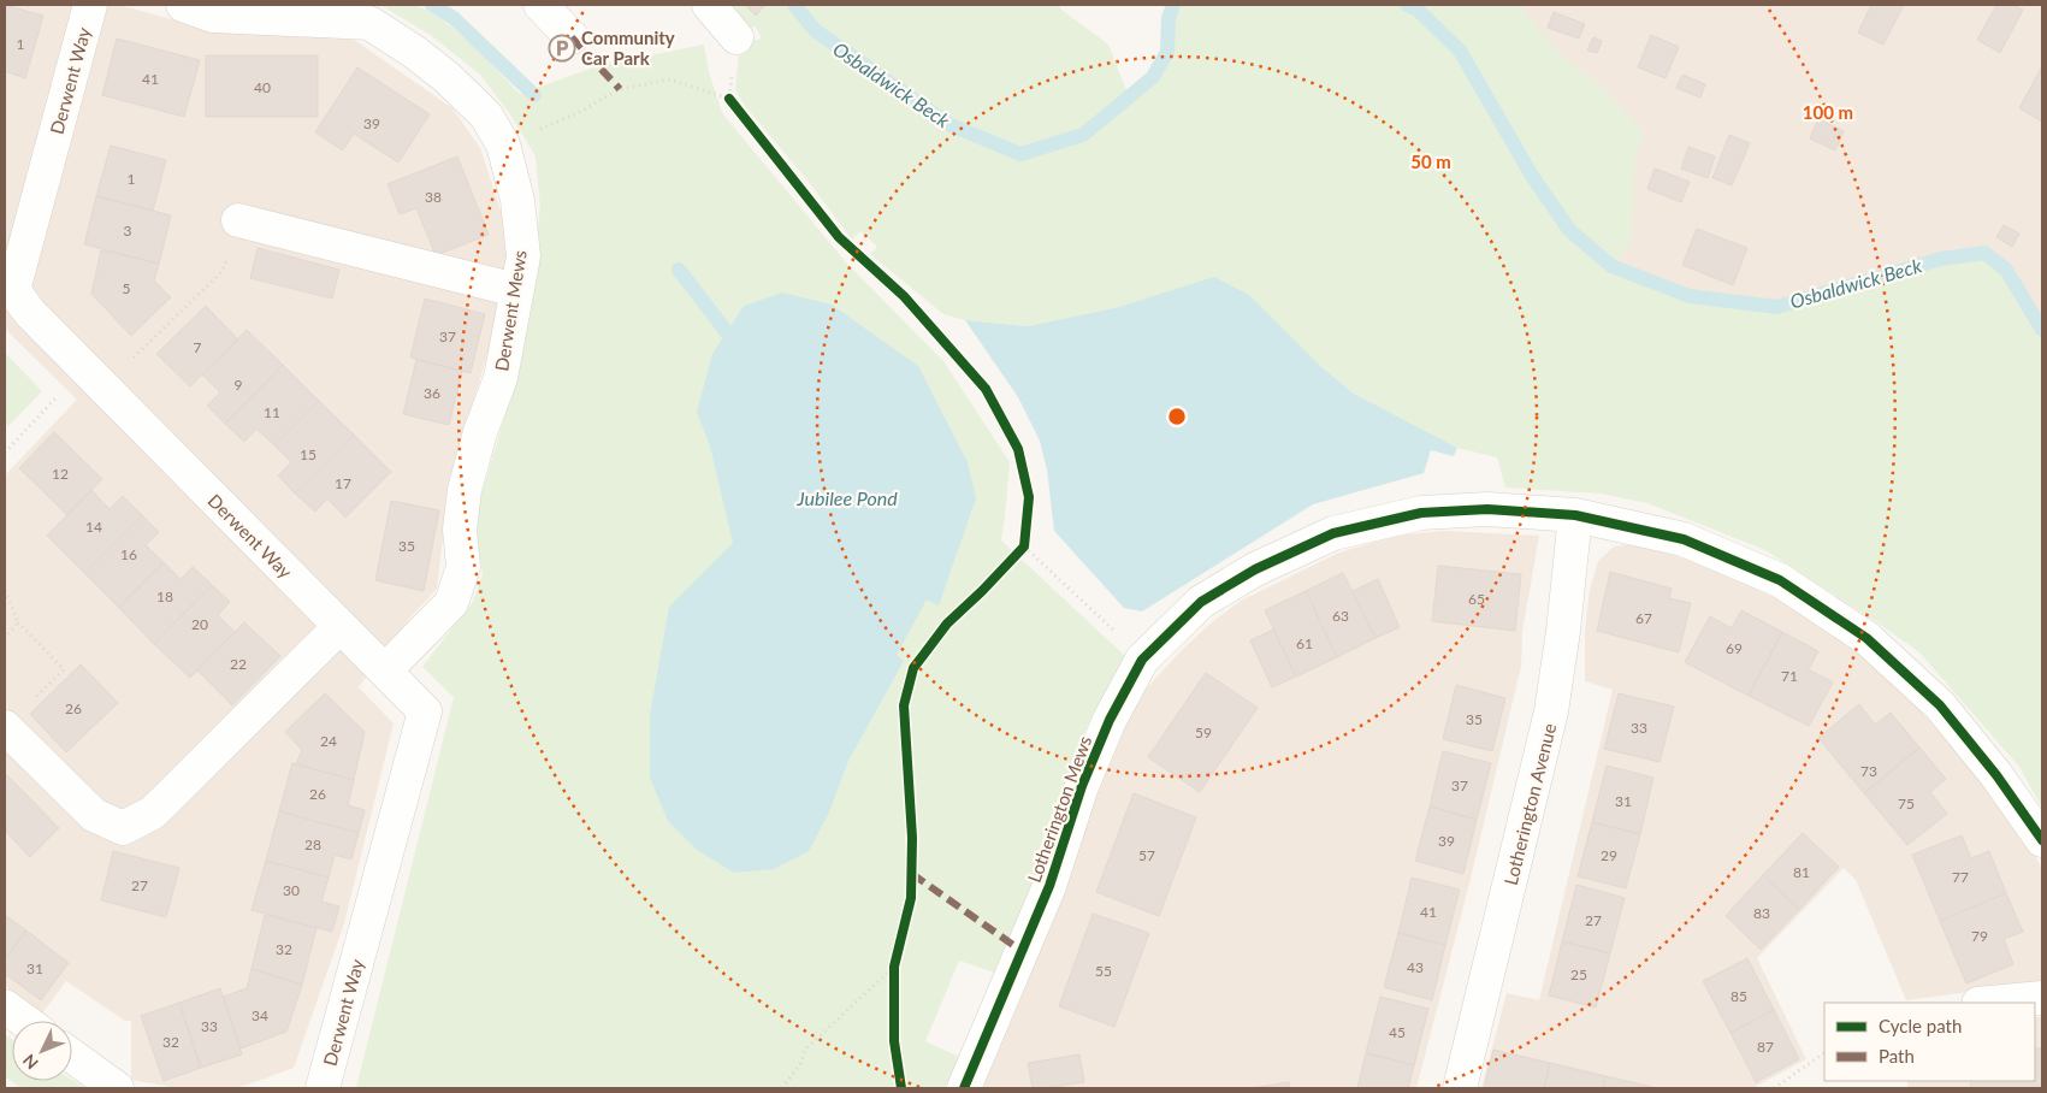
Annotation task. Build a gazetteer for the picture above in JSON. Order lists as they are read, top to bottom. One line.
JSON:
{"streets":{"street":["Derwent Way","Derwent Mews","Lotherington Avenue","Lotherington Mews"]},"crossings":[["Derwent Way","Derwent Mews"],["Lotherington Avenue","Lotherington Mews"]],"water":["Osbaldwick Beck","Jubilee Pond"],"places":{"parking":["Community Car Park"]},"house_numbers":["1","41","40","39","1","38","3","5","37","7","9","36","11","15","12","17","14","35","16","18","65","63","67","20","61","69","22","71","26","35","33","59","24","73","37","26","31","75","39","28","57","29","81","77","27","30","41","83","27","79","32","43","31","55","25","85","34","33","45","32","87"],"legend":["Cycle path","Path"],"north":"bottom left","rings":["100 m","50 m"]}
